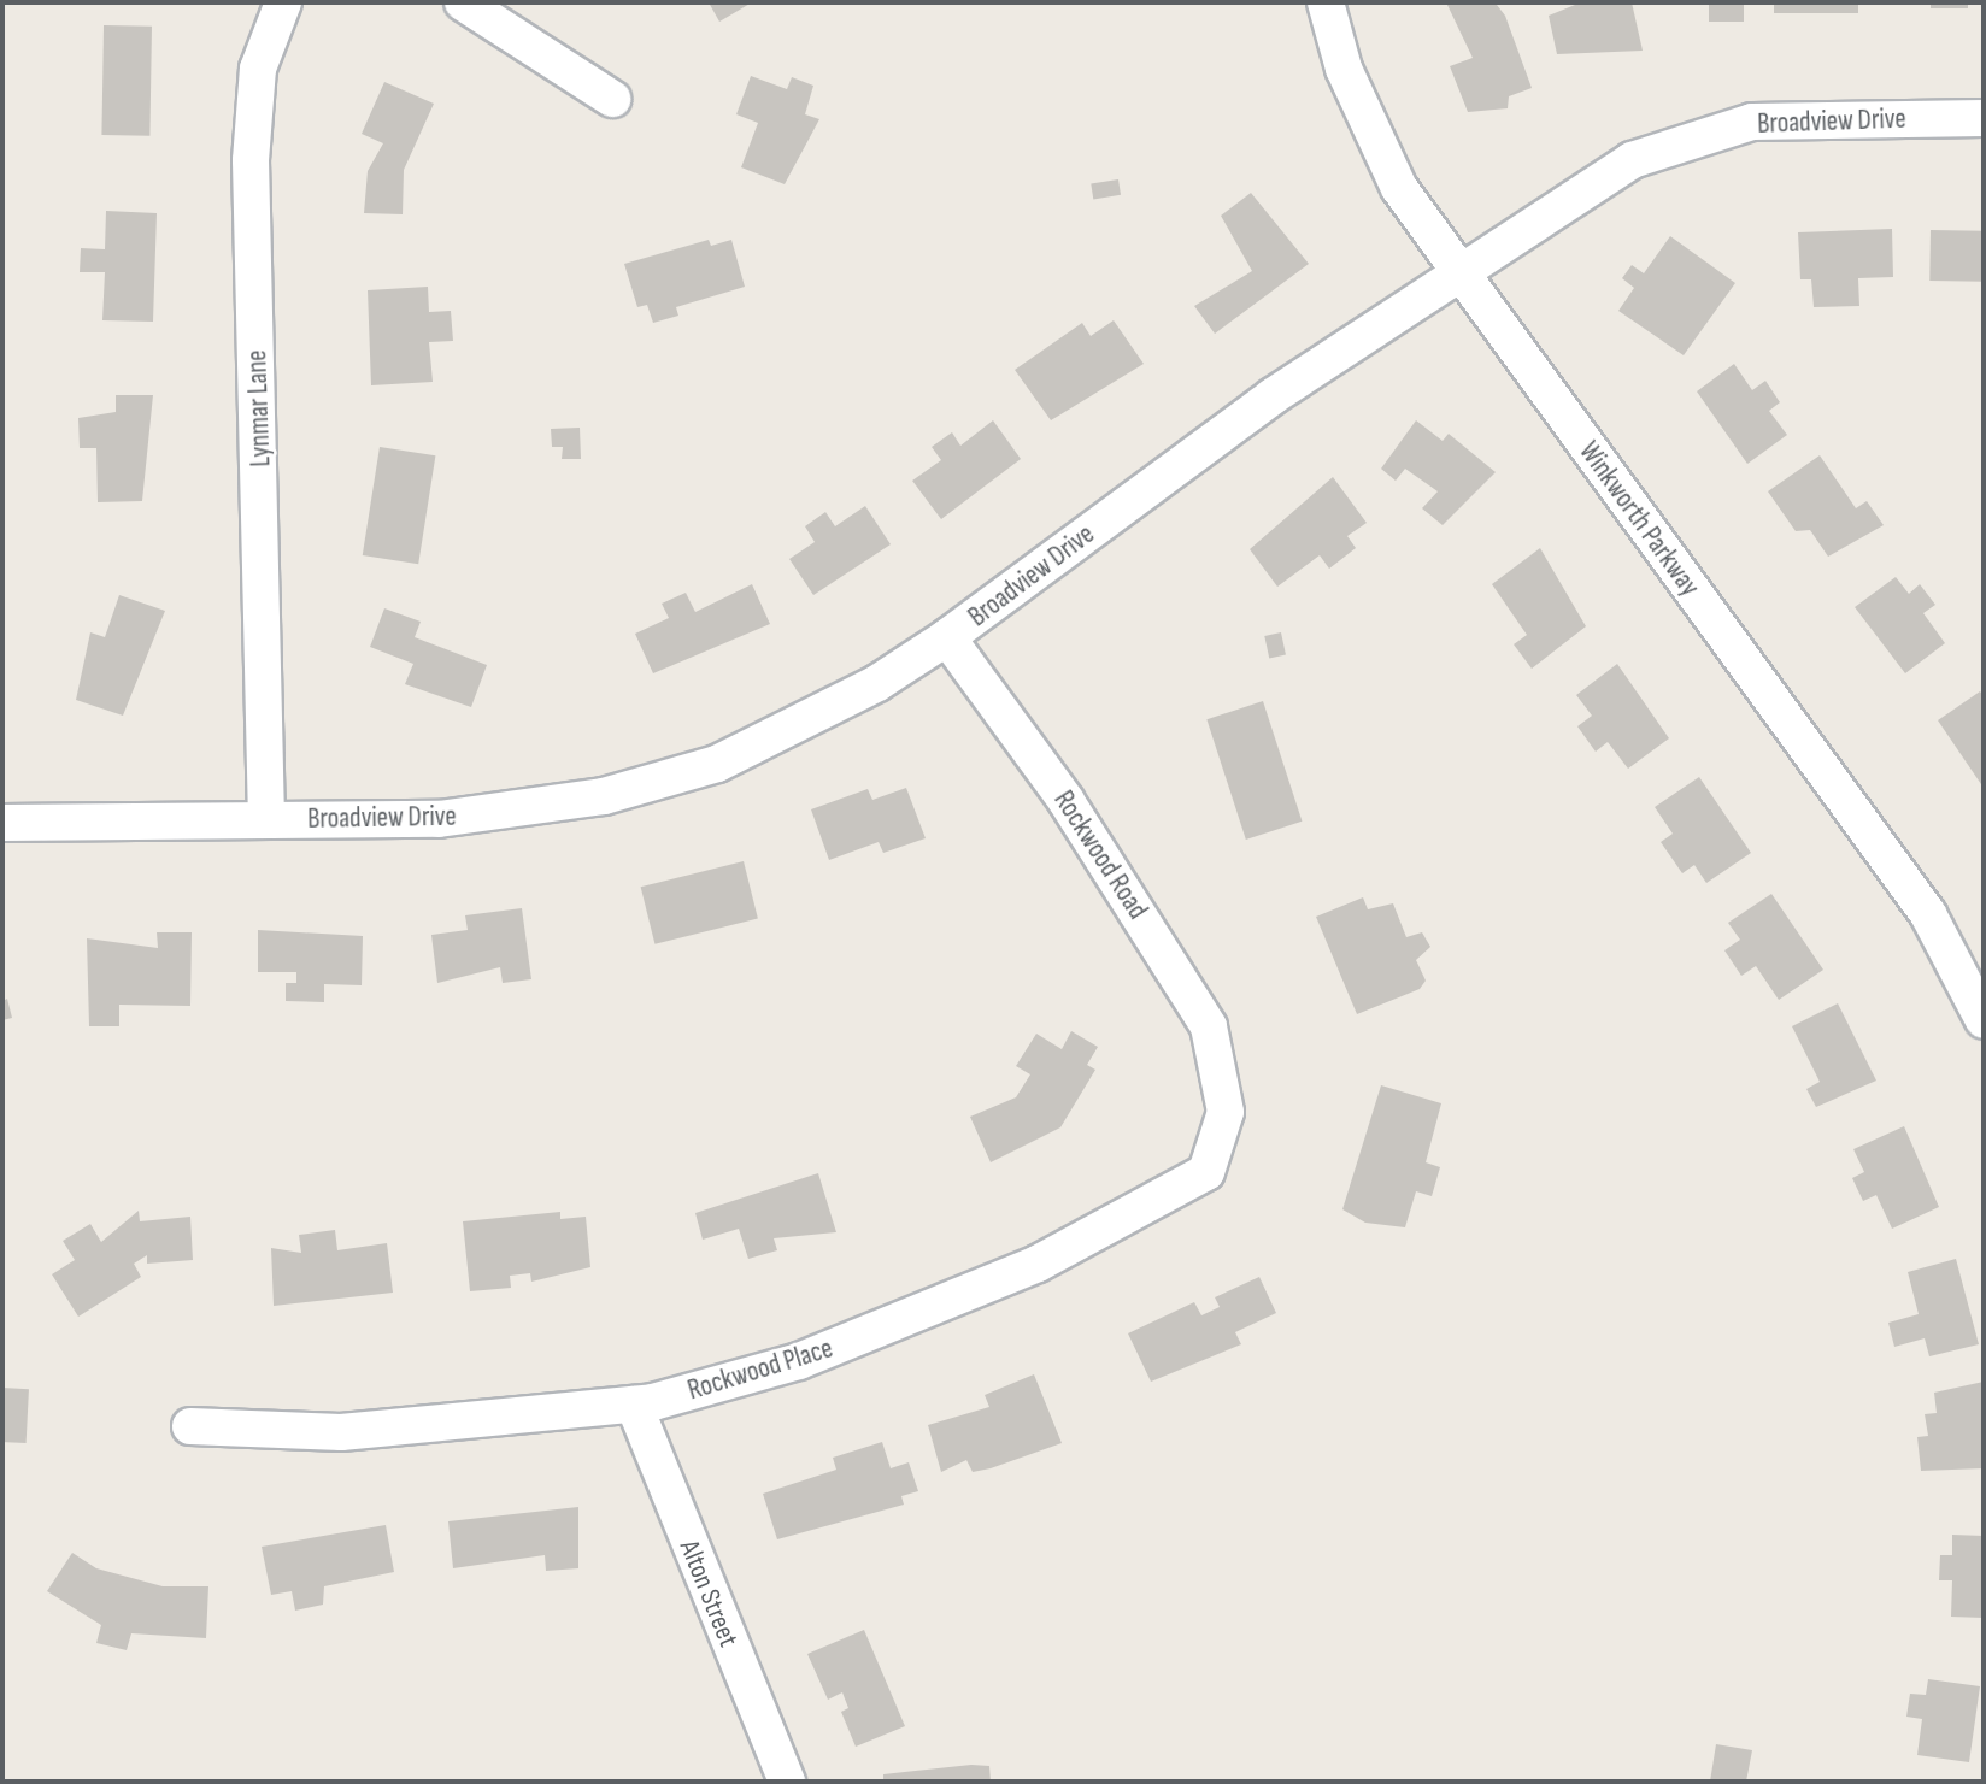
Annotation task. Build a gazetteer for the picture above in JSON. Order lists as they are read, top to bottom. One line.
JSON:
{"streets":{"street":["Broadview Drive","Lynmar Lane","Winkworth Parkway","Rockwood Road","Rockwood Place","Alton Street"]},"crossings":[["Broadview Drive","Lynmar Lane"],["Broadview Drive","Winkworth Parkway"],["Broadview Drive","Rockwood Road"],["Rockwood Road","Rockwood Place"],["Rockwood Place","Alton Street"]]}
